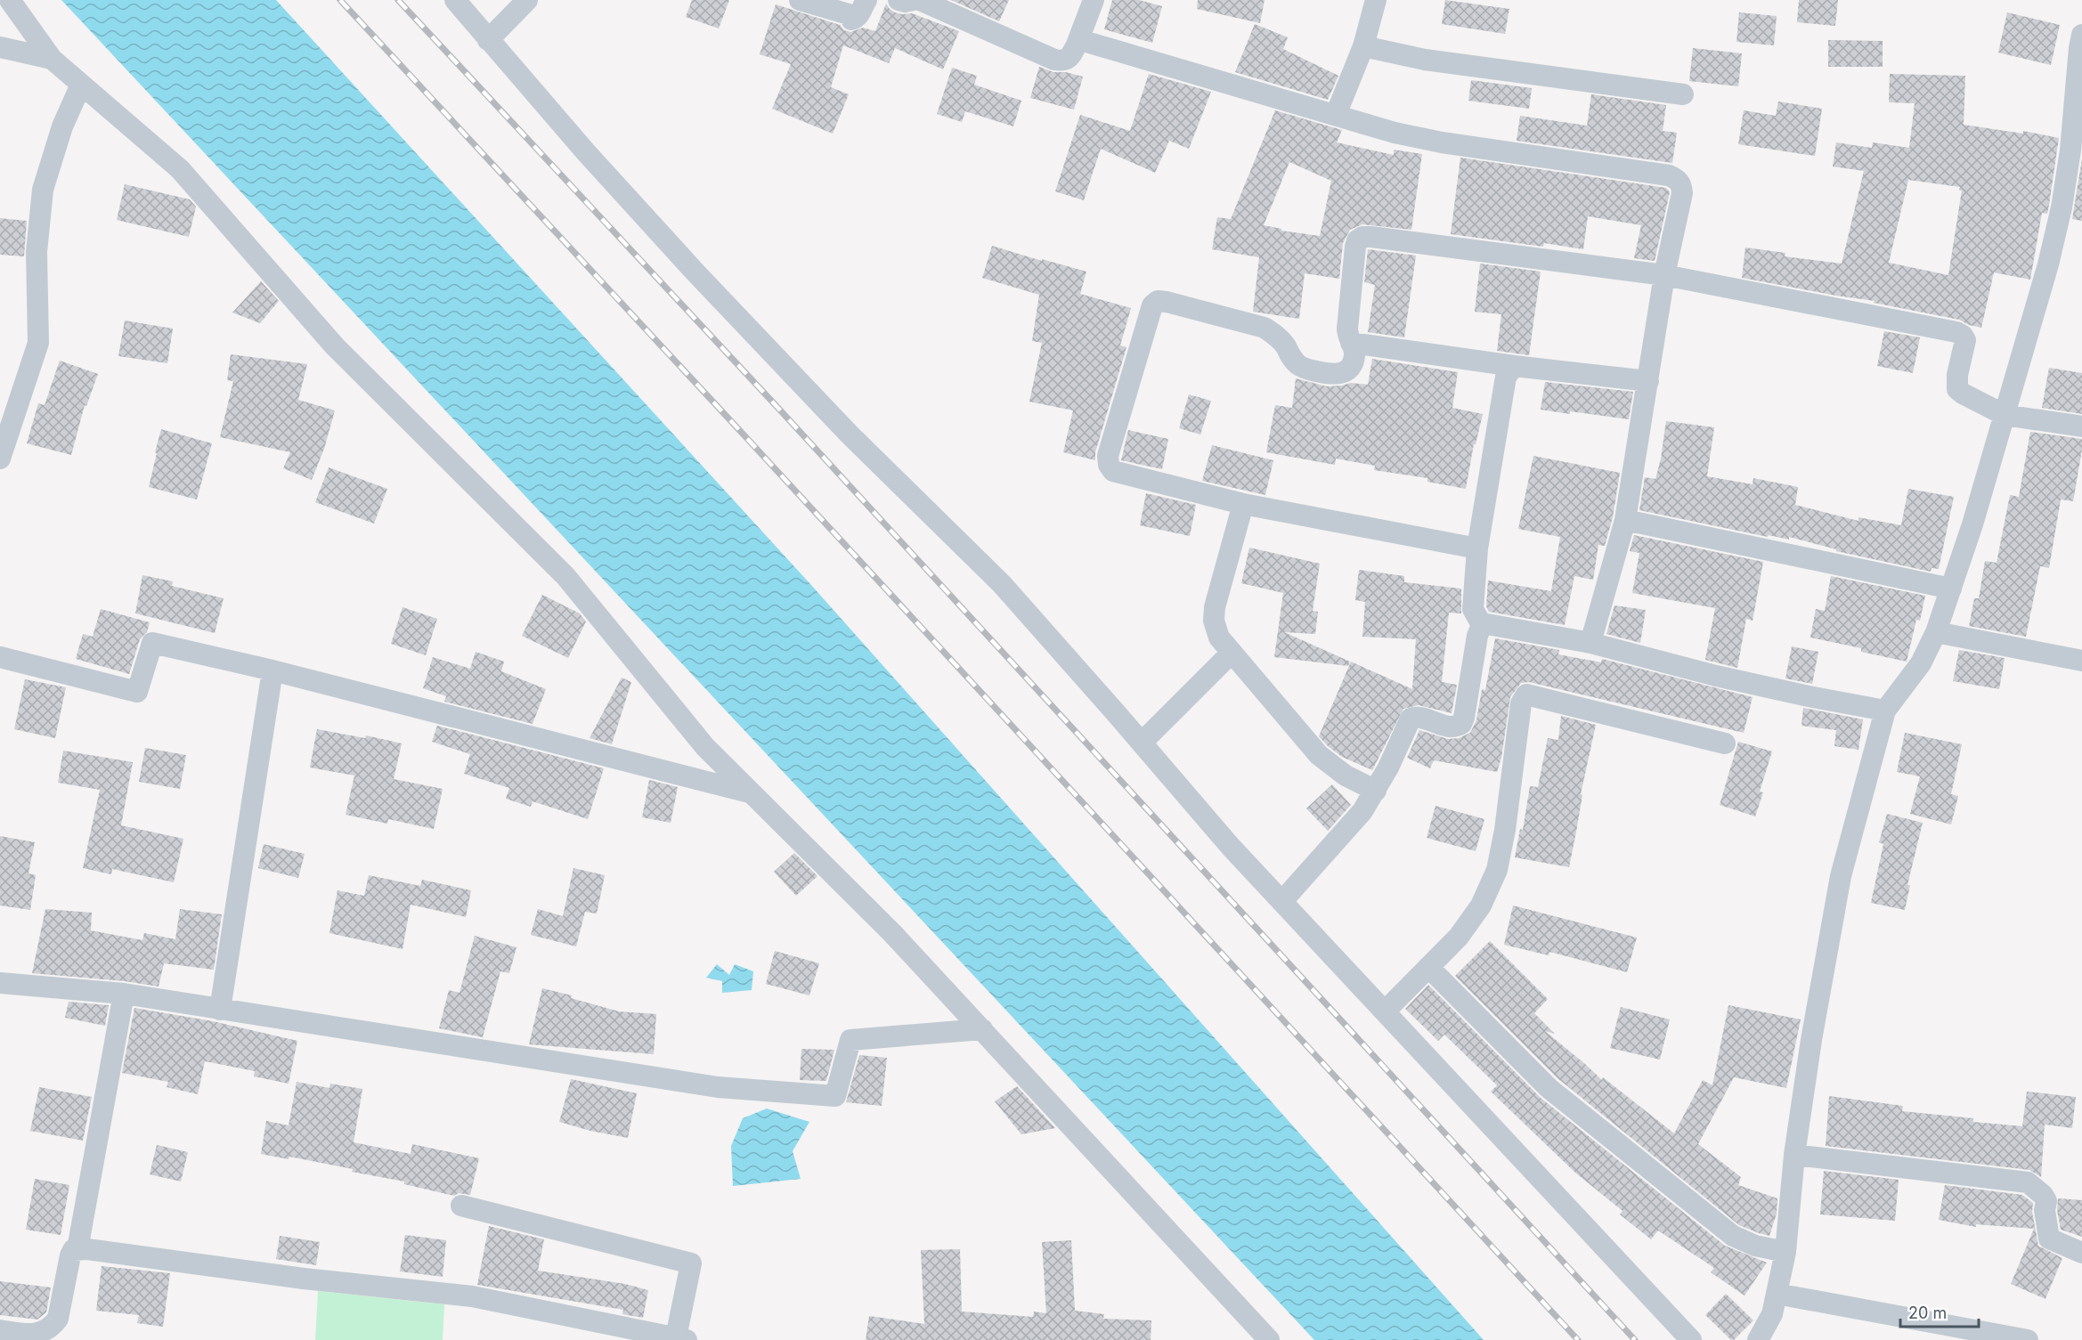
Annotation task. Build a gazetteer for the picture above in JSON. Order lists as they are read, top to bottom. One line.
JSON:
{"scale_bar":"20 m"}
